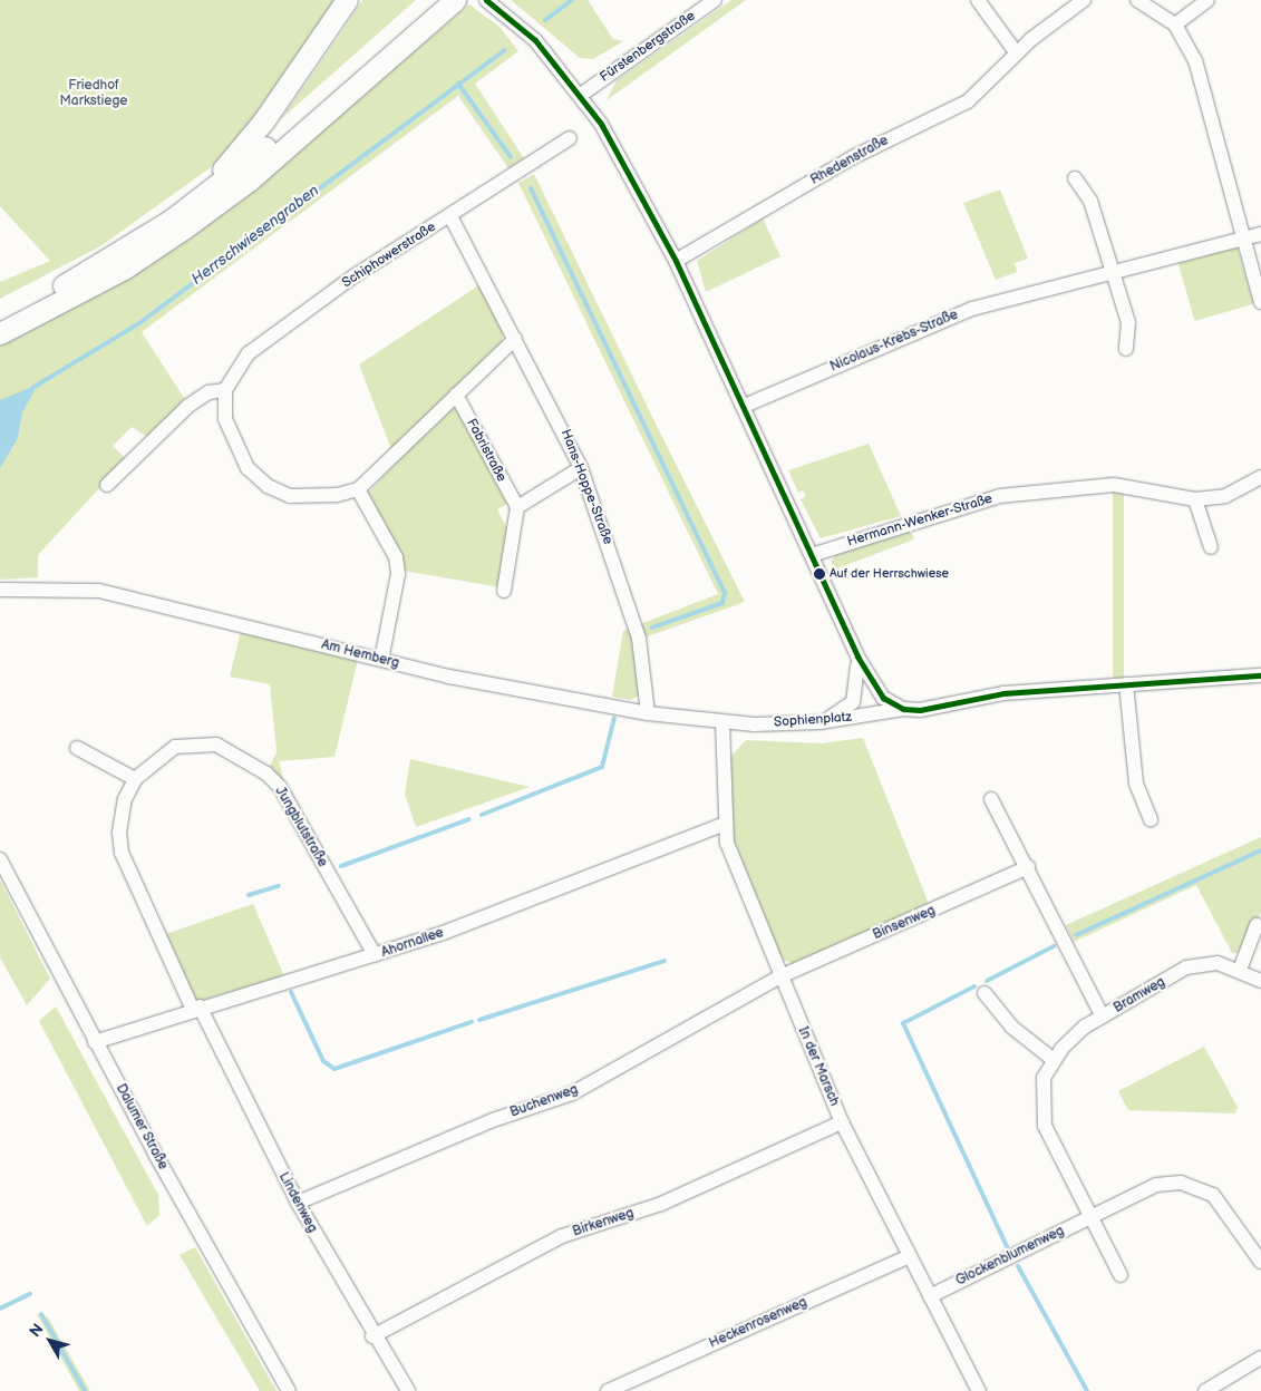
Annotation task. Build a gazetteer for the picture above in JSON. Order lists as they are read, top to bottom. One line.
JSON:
{"streets":{"street":["Fürstenbergstraße","Rhedenstraße","Schiphowerstraße","Nicolaus-Krebs-Straße","Fabristraße","Hans-Hoppe-Straße","Hermann-Wenker-Straße","Am Hemberg","Sophienplatz","Jungblutstraße","Binsenweg","Ahornallee","Bramweg","In der Marsch","Buchenweg","Dalumer Straße","Lindenweg","Birkenweg","Glockenblumenweg","Heckenrosenweg"]},"crossings":[["Schiphowerstraße","Hans-Hoppe-Straße"],["Hans-Hoppe-Straße","Am Hemberg"],["Am Hemberg","Sophienplatz"],["Am Hemberg","In der Marsch"],["Sophienplatz","In der Marsch"],["Jungblutstraße","Ahornallee"],["Jungblutstraße","Lindenweg"],["Binsenweg","In der Marsch"],["Binsenweg","Buchenweg"],["Ahornallee","In der Marsch"],["Ahornallee","Dalumer Straße"],["Ahornallee","Lindenweg"],["Bramweg","Glockenblumenweg"],["In der Marsch","Buchenweg"],["In der Marsch","Birkenweg"],["In der Marsch","Glockenblumenweg"],["In der Marsch","Heckenrosenweg"],["Buchenweg","Lindenweg"],["Lindenweg","Birkenweg"]],"water":["Herrschwiesengraben"],"parks":["Friedhof Markstiege"],"places":["Auf der Herrschwiese"],"north":"top left"}
